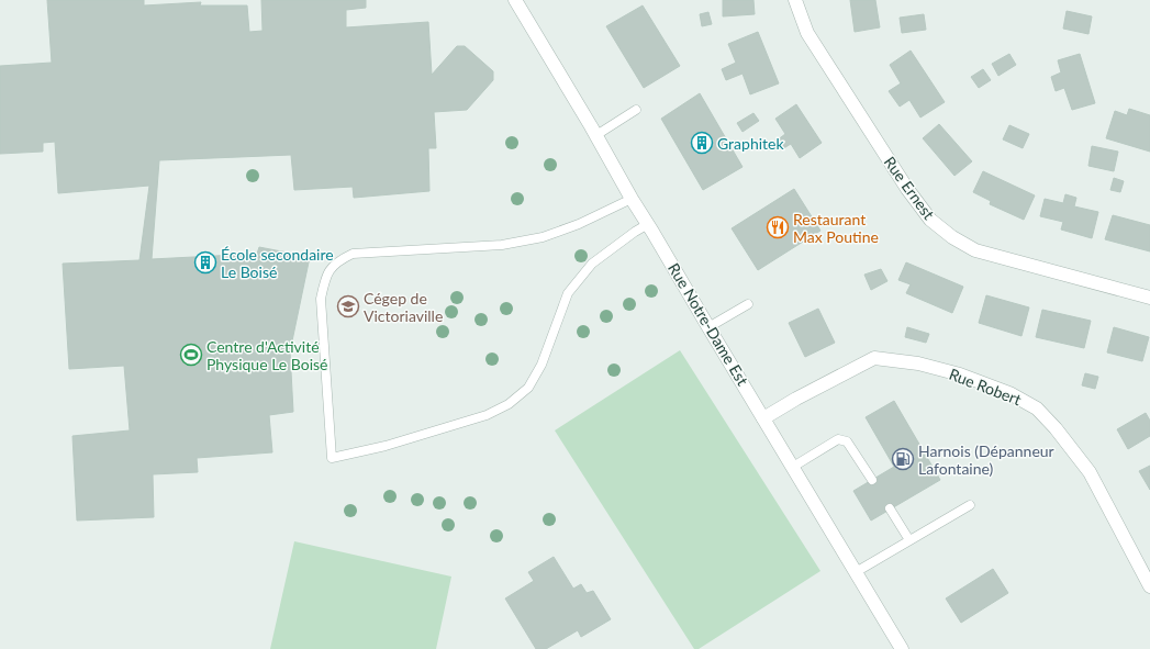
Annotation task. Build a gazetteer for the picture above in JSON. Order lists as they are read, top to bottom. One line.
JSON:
{"streets":{"street":["Rue Ernest","Rue Notre-Dame Est","Rue Robert"]},"crossings":[["Rue Notre-Dame Est","Rue Robert"]],"places":{"building":["Graphitek","École secondaire Le Boisé"],"restaurant":["Restaurant Max Poutine"],"school or university":["Cégep de Victoriaville"],"sports":["Centre d'Activité Physique Le Boisé"],"fuel station":["Harnois (Dépanneur Lafontaine)"]}}
